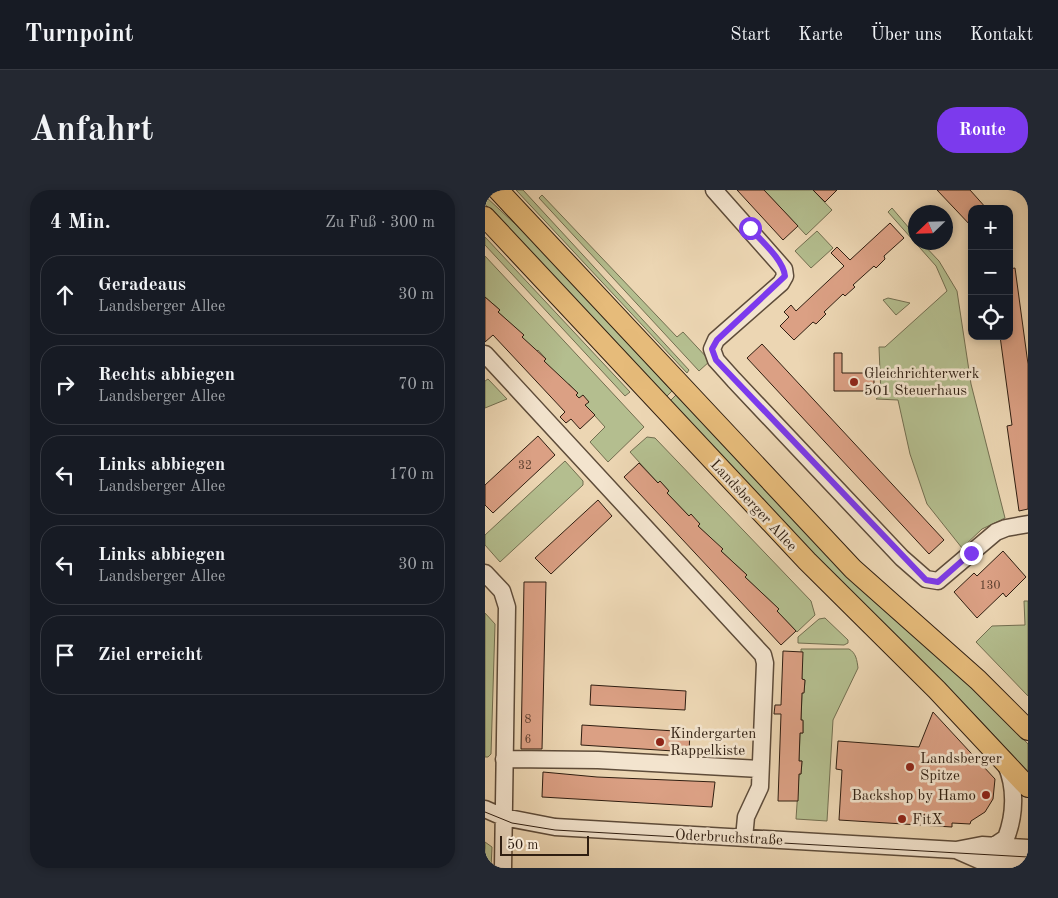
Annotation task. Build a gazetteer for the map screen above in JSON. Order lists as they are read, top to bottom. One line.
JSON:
{"streets":{"main road":["Landsberger Allee"],"street":["Oderbruchstraße"]},"places":["Gleichrichterwerk 501 Steuerhaus","Kindergarten Rappelkiste","Landsberger Spitze","Backshop by Hamo","FitX"],"house_numbers":["32","130","8","6"],"scale_bar":"50 m","north":"bottom left","page":{"header":"Turnpoint","nav":["Start","Karte","Über uns","Kontakt"],"buttons":"Route","title":"Anfahrt","heading":["4 Min.","Zu Fuß · 300 m"],"map_buttons":["+","−"],"list":[["Geradeaus","Landsberger Allee","30 m"],["Rechts abbiegen","Landsberger Allee","70 m"],["Links abbiegen","Landsberger Allee","170 m"],["Links abbiegen","Landsberger Allee","30 m"],"Ziel erreicht"],"scale":"50 m"}}
